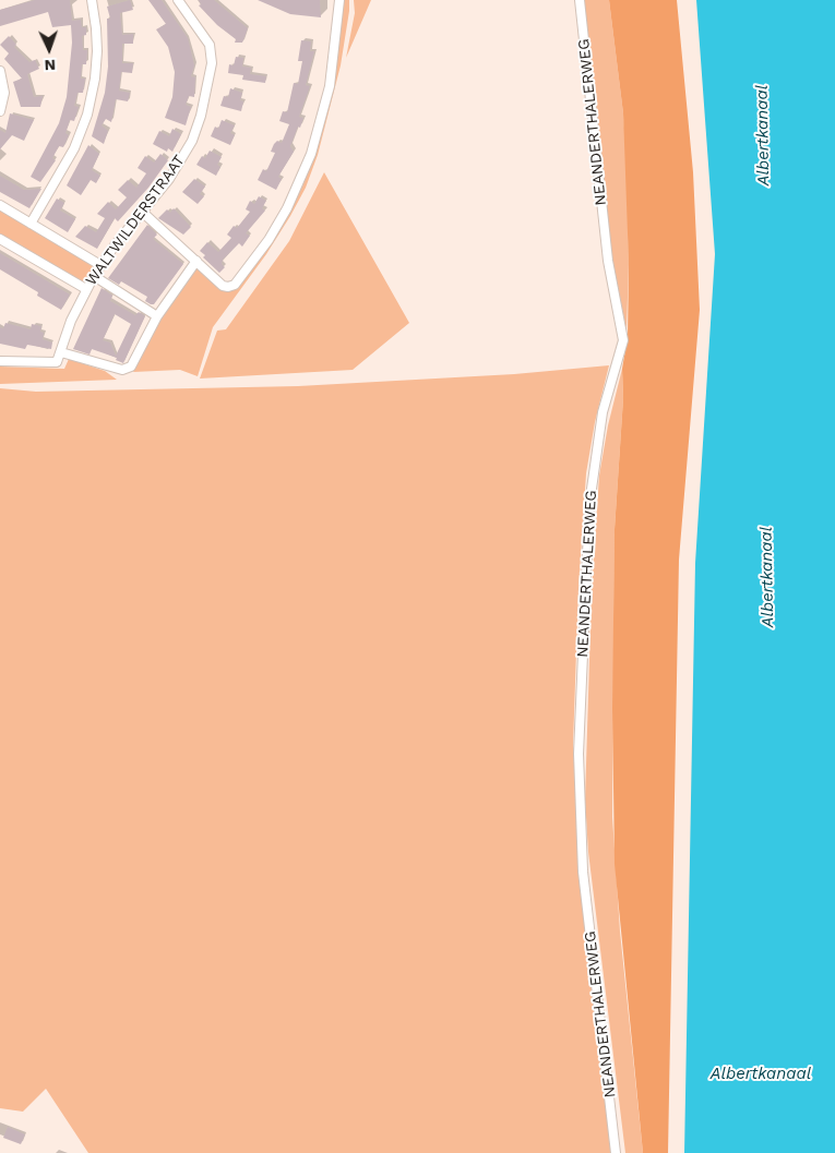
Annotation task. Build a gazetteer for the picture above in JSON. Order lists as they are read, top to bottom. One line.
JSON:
{"streets":{"street":["NEANDERTHALERWEG","WALTWILDERSTRAAT"]},"water":["Albertkanaal"],"north":"bottom"}
